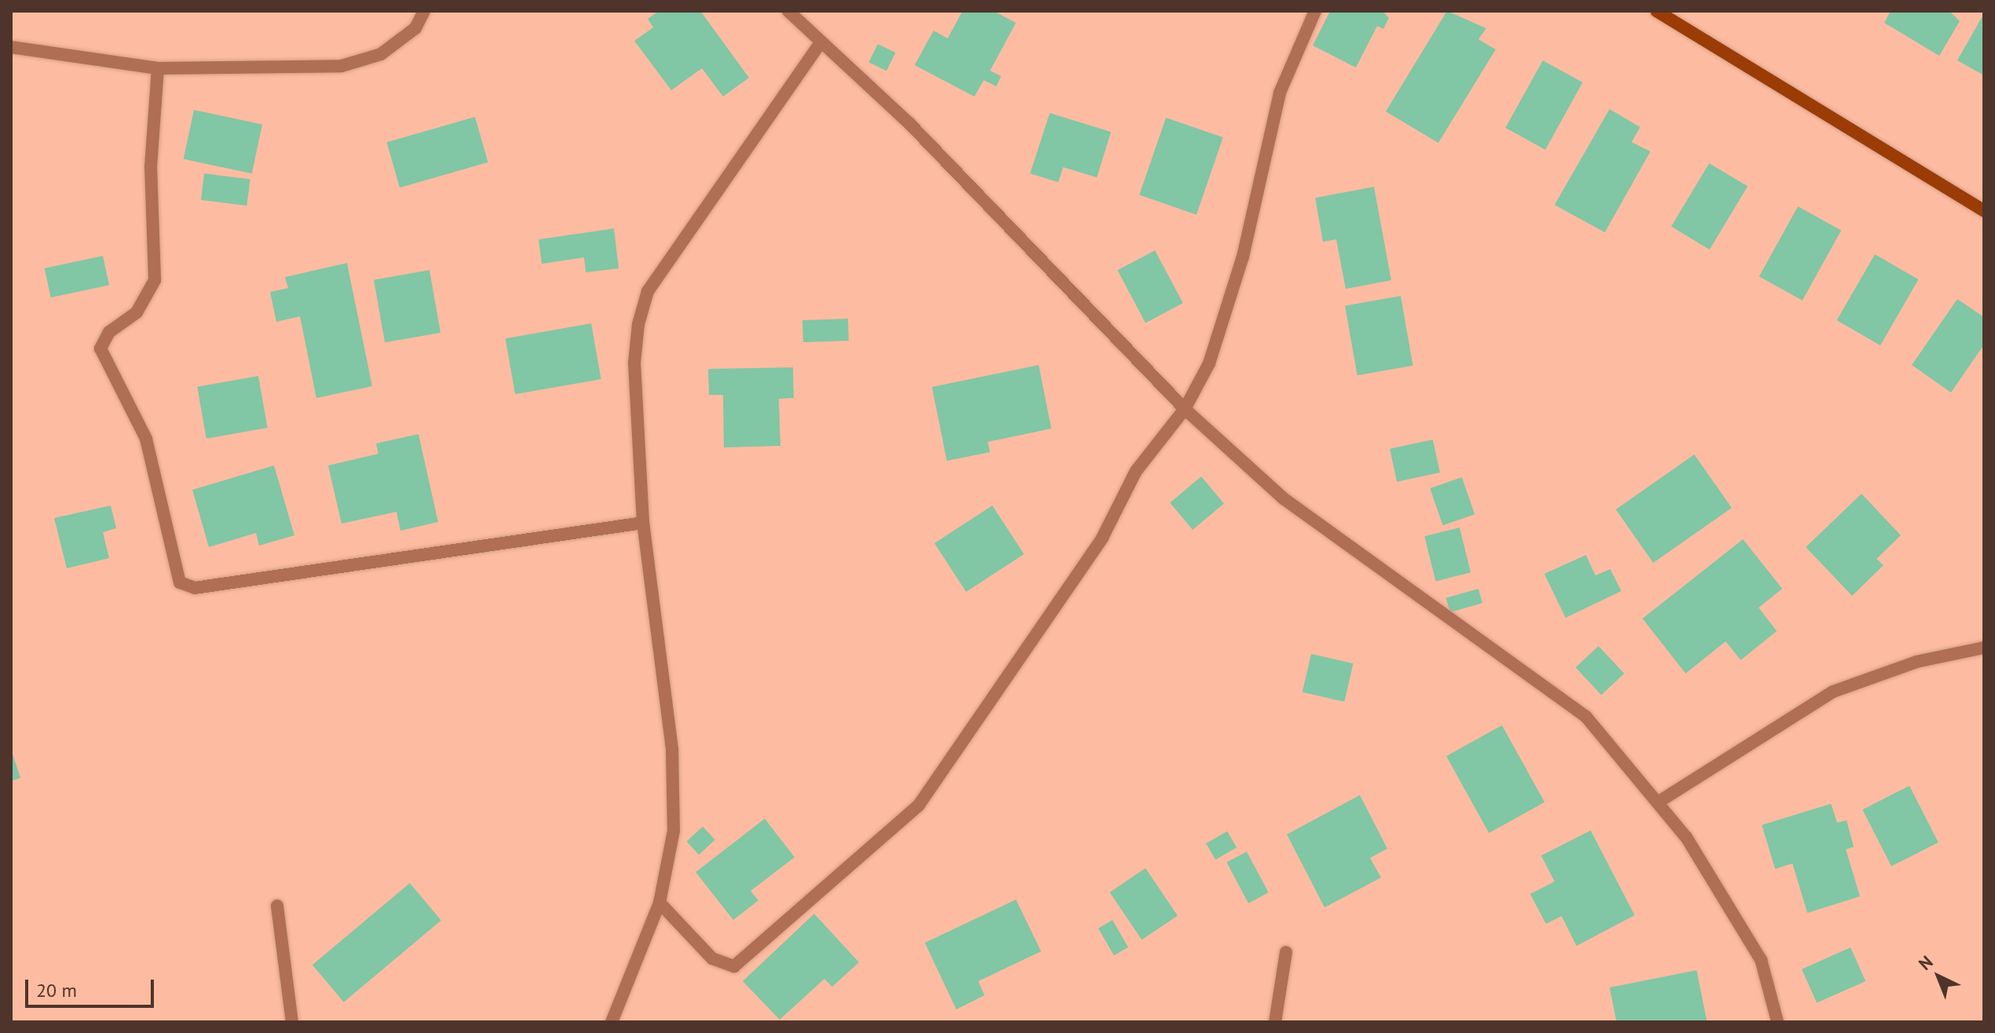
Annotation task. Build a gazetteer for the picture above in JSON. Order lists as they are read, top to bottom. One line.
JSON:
{"scale_bar":"20 m","north":"top left"}
